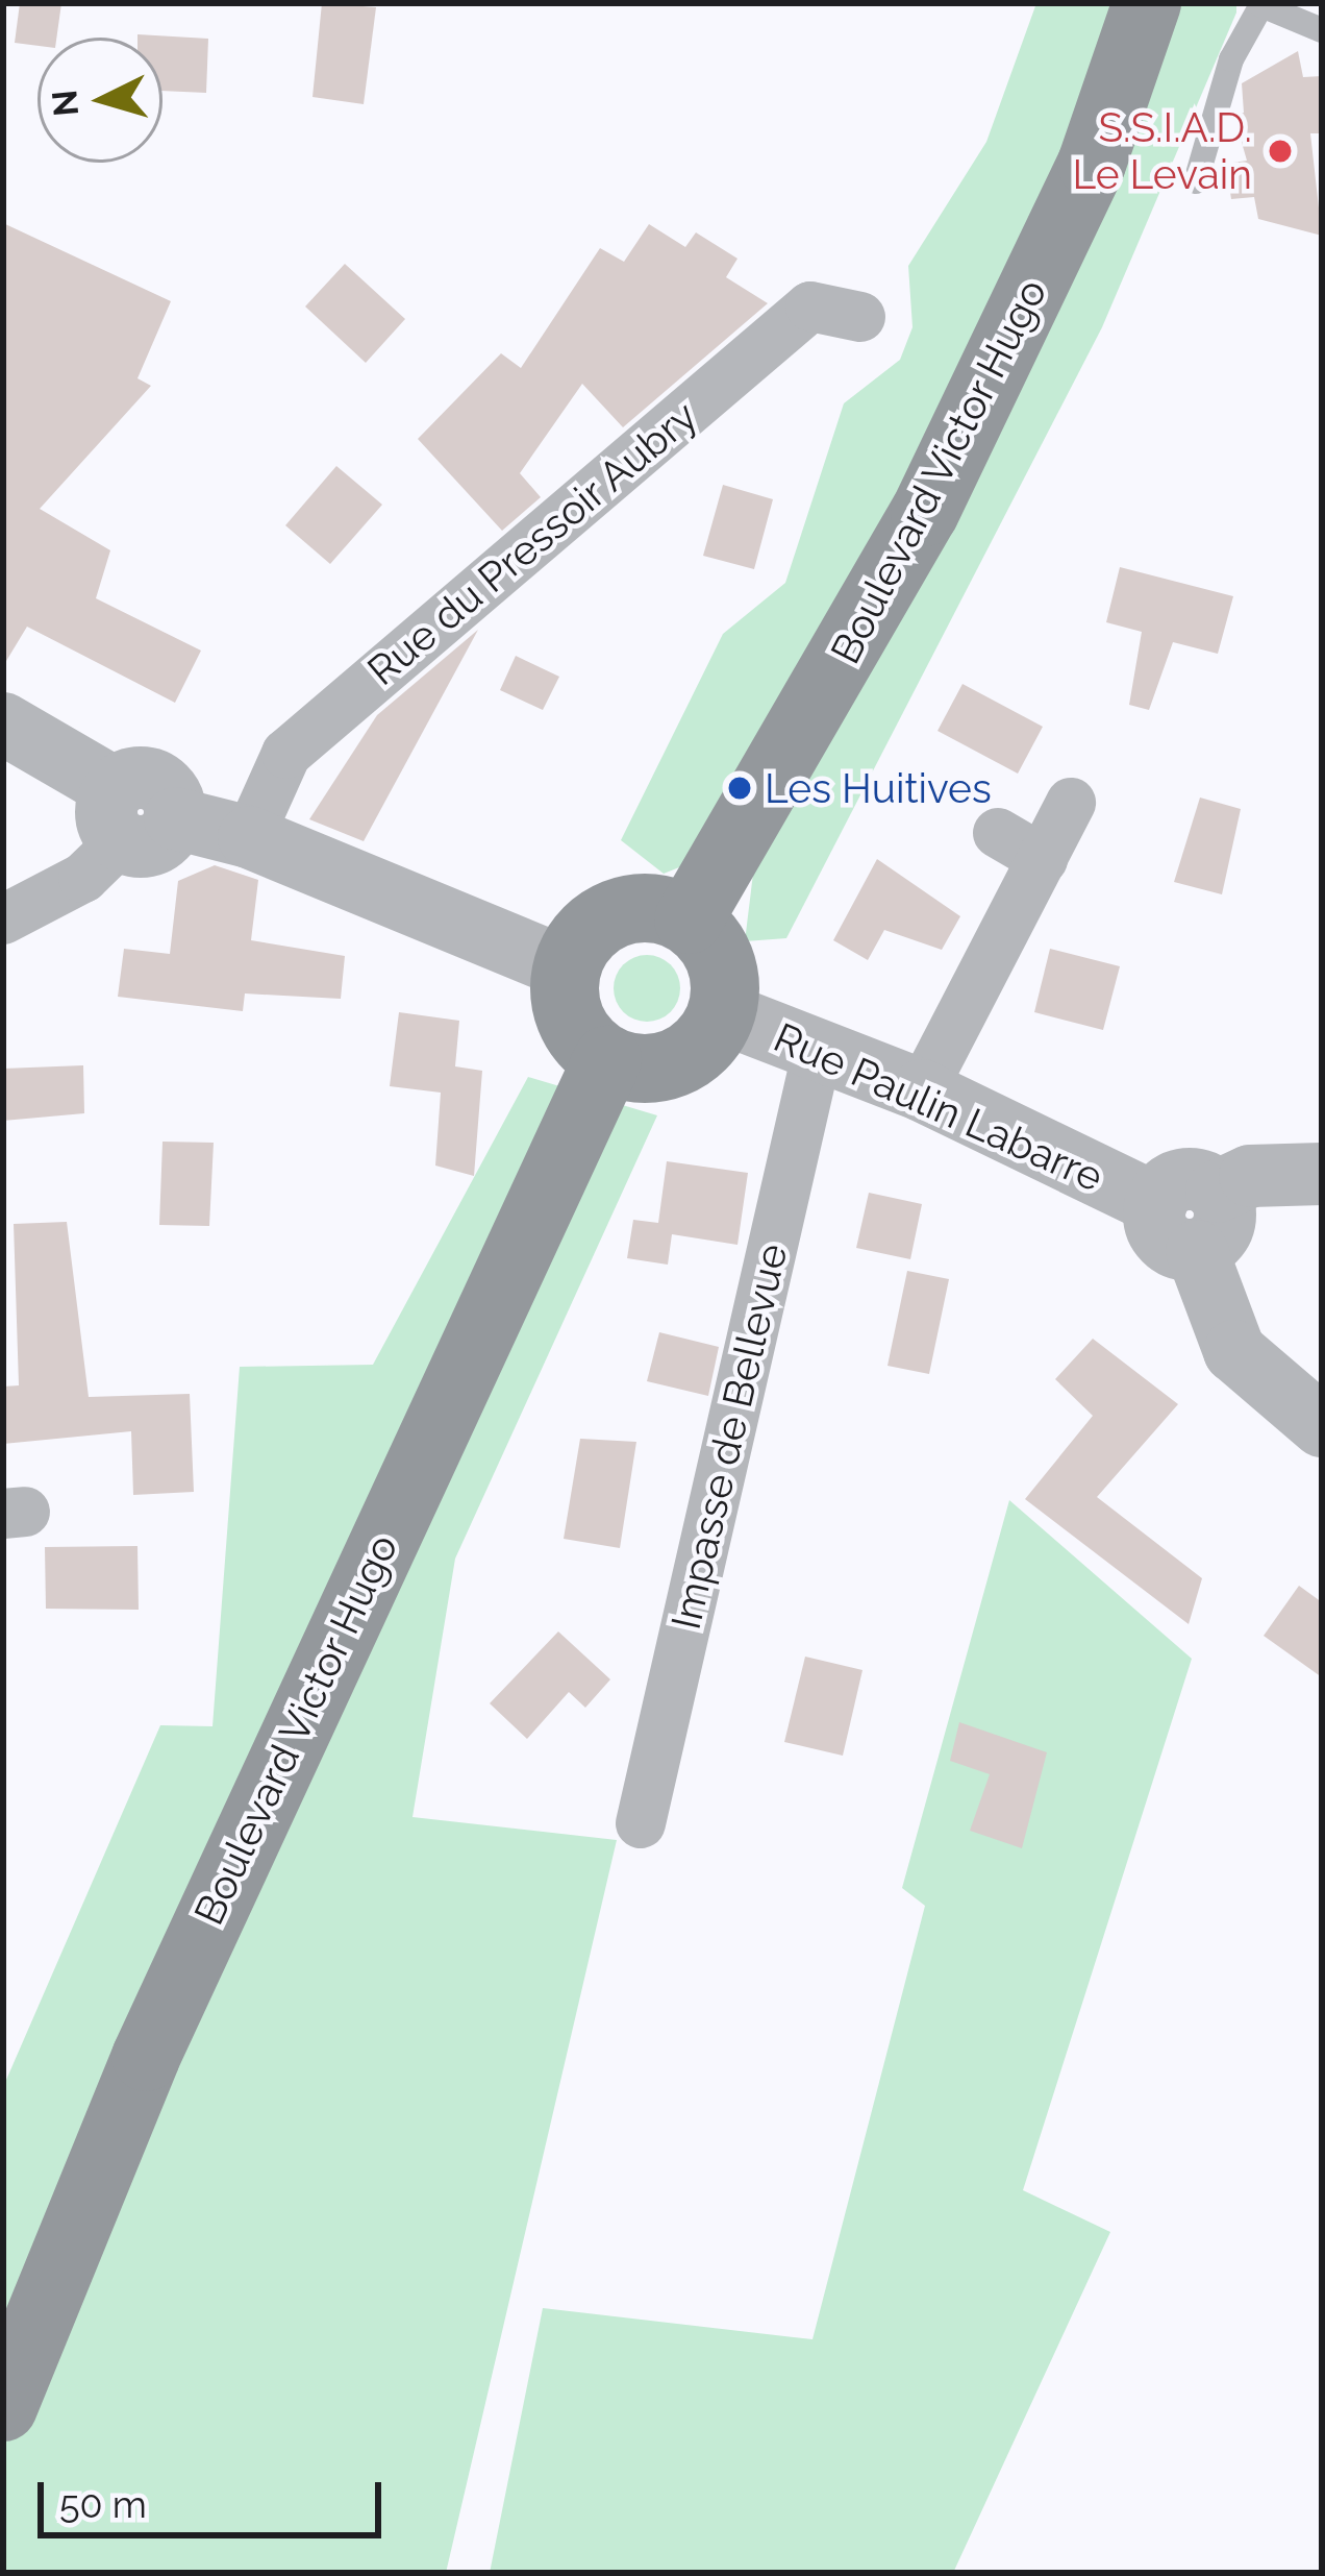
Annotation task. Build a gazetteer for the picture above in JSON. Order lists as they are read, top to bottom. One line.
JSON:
{"streets":{"main road":["Boulevard Victor Hugo"],"street":["Rue du Pressoir Aubry","Rue Paulin Labarre","Impasse de Bellevue"]},"crossings":[["Boulevard Victor Hugo","Rue Paulin Labarre"],["Rue Paulin Labarre","Impasse de Bellevue"]],"places":["S.S.I.A.D. Le Levain","Les Huitives"],"scale_bar":"50 m","north":"left"}
